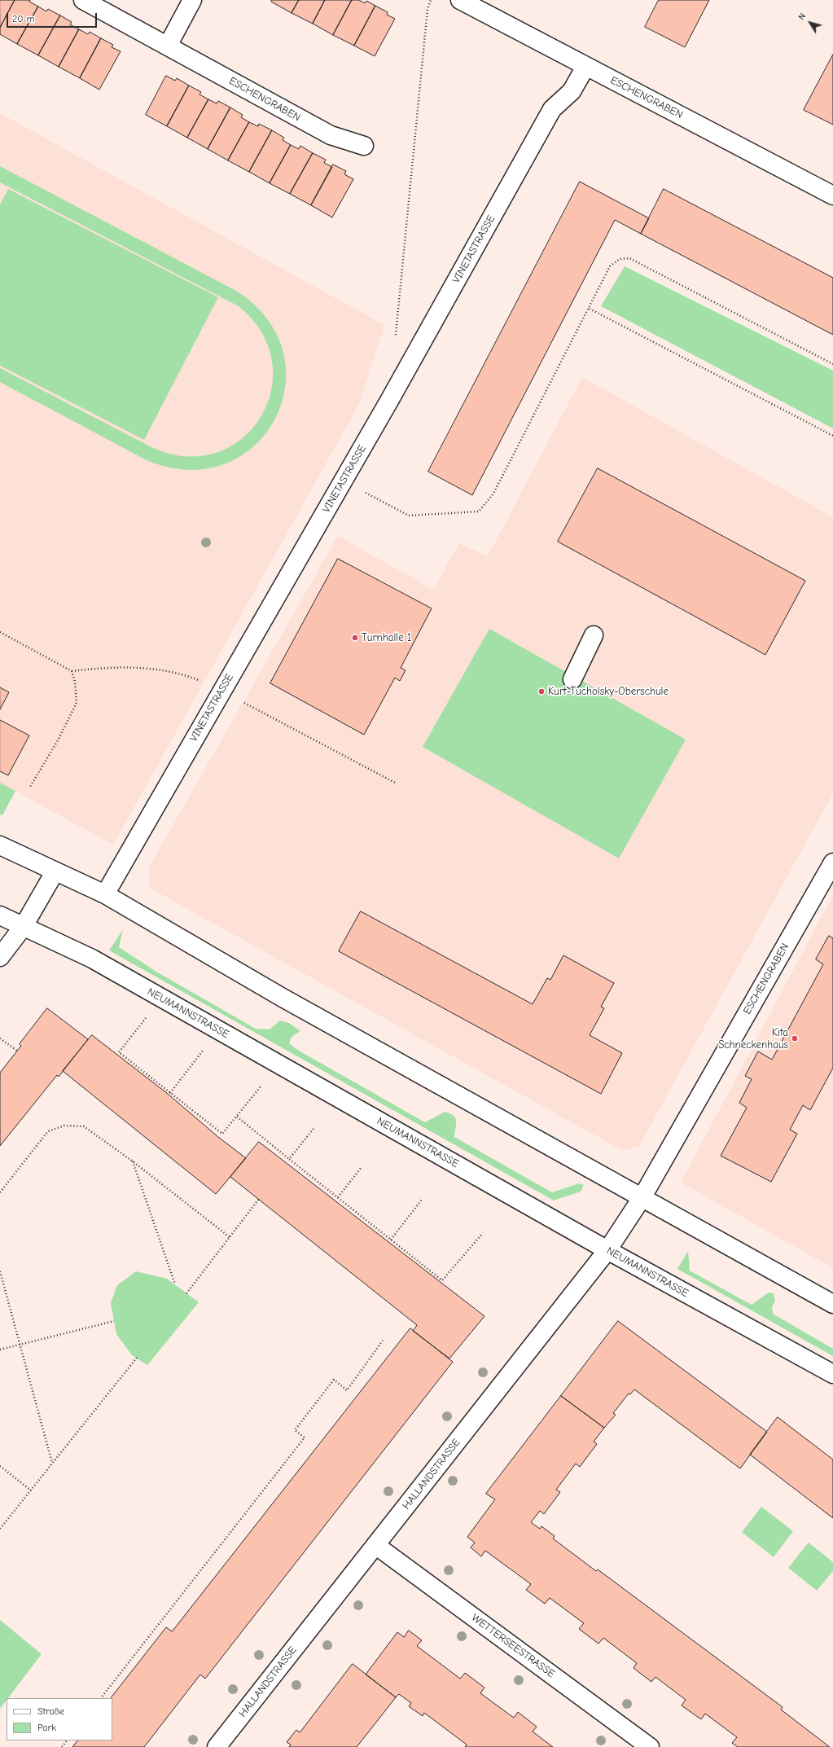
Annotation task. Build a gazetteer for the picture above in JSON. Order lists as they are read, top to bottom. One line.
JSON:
{"streets":{"street":["ESCHENGRABEN","VINETASTRASSE","NEUMANNSTRASSE","HALLANDSTRASSE","WETTERSEESTRASSE"]},"crossings":[["ESCHENGRABEN","VINETASTRASSE"],["ESCHENGRABEN","HALLANDSTRASSE"],["NEUMANNSTRASSE","HALLANDSTRASSE"],["HALLANDSTRASSE","WETTERSEESTRASSE"]],"places":["Turnhalle 1","Kurt-Tucholsky-Oberschule","Kita Schneckenhaus"],"legend":["Straße","Park"],"scale_bar":"20 m","north":"top left"}
